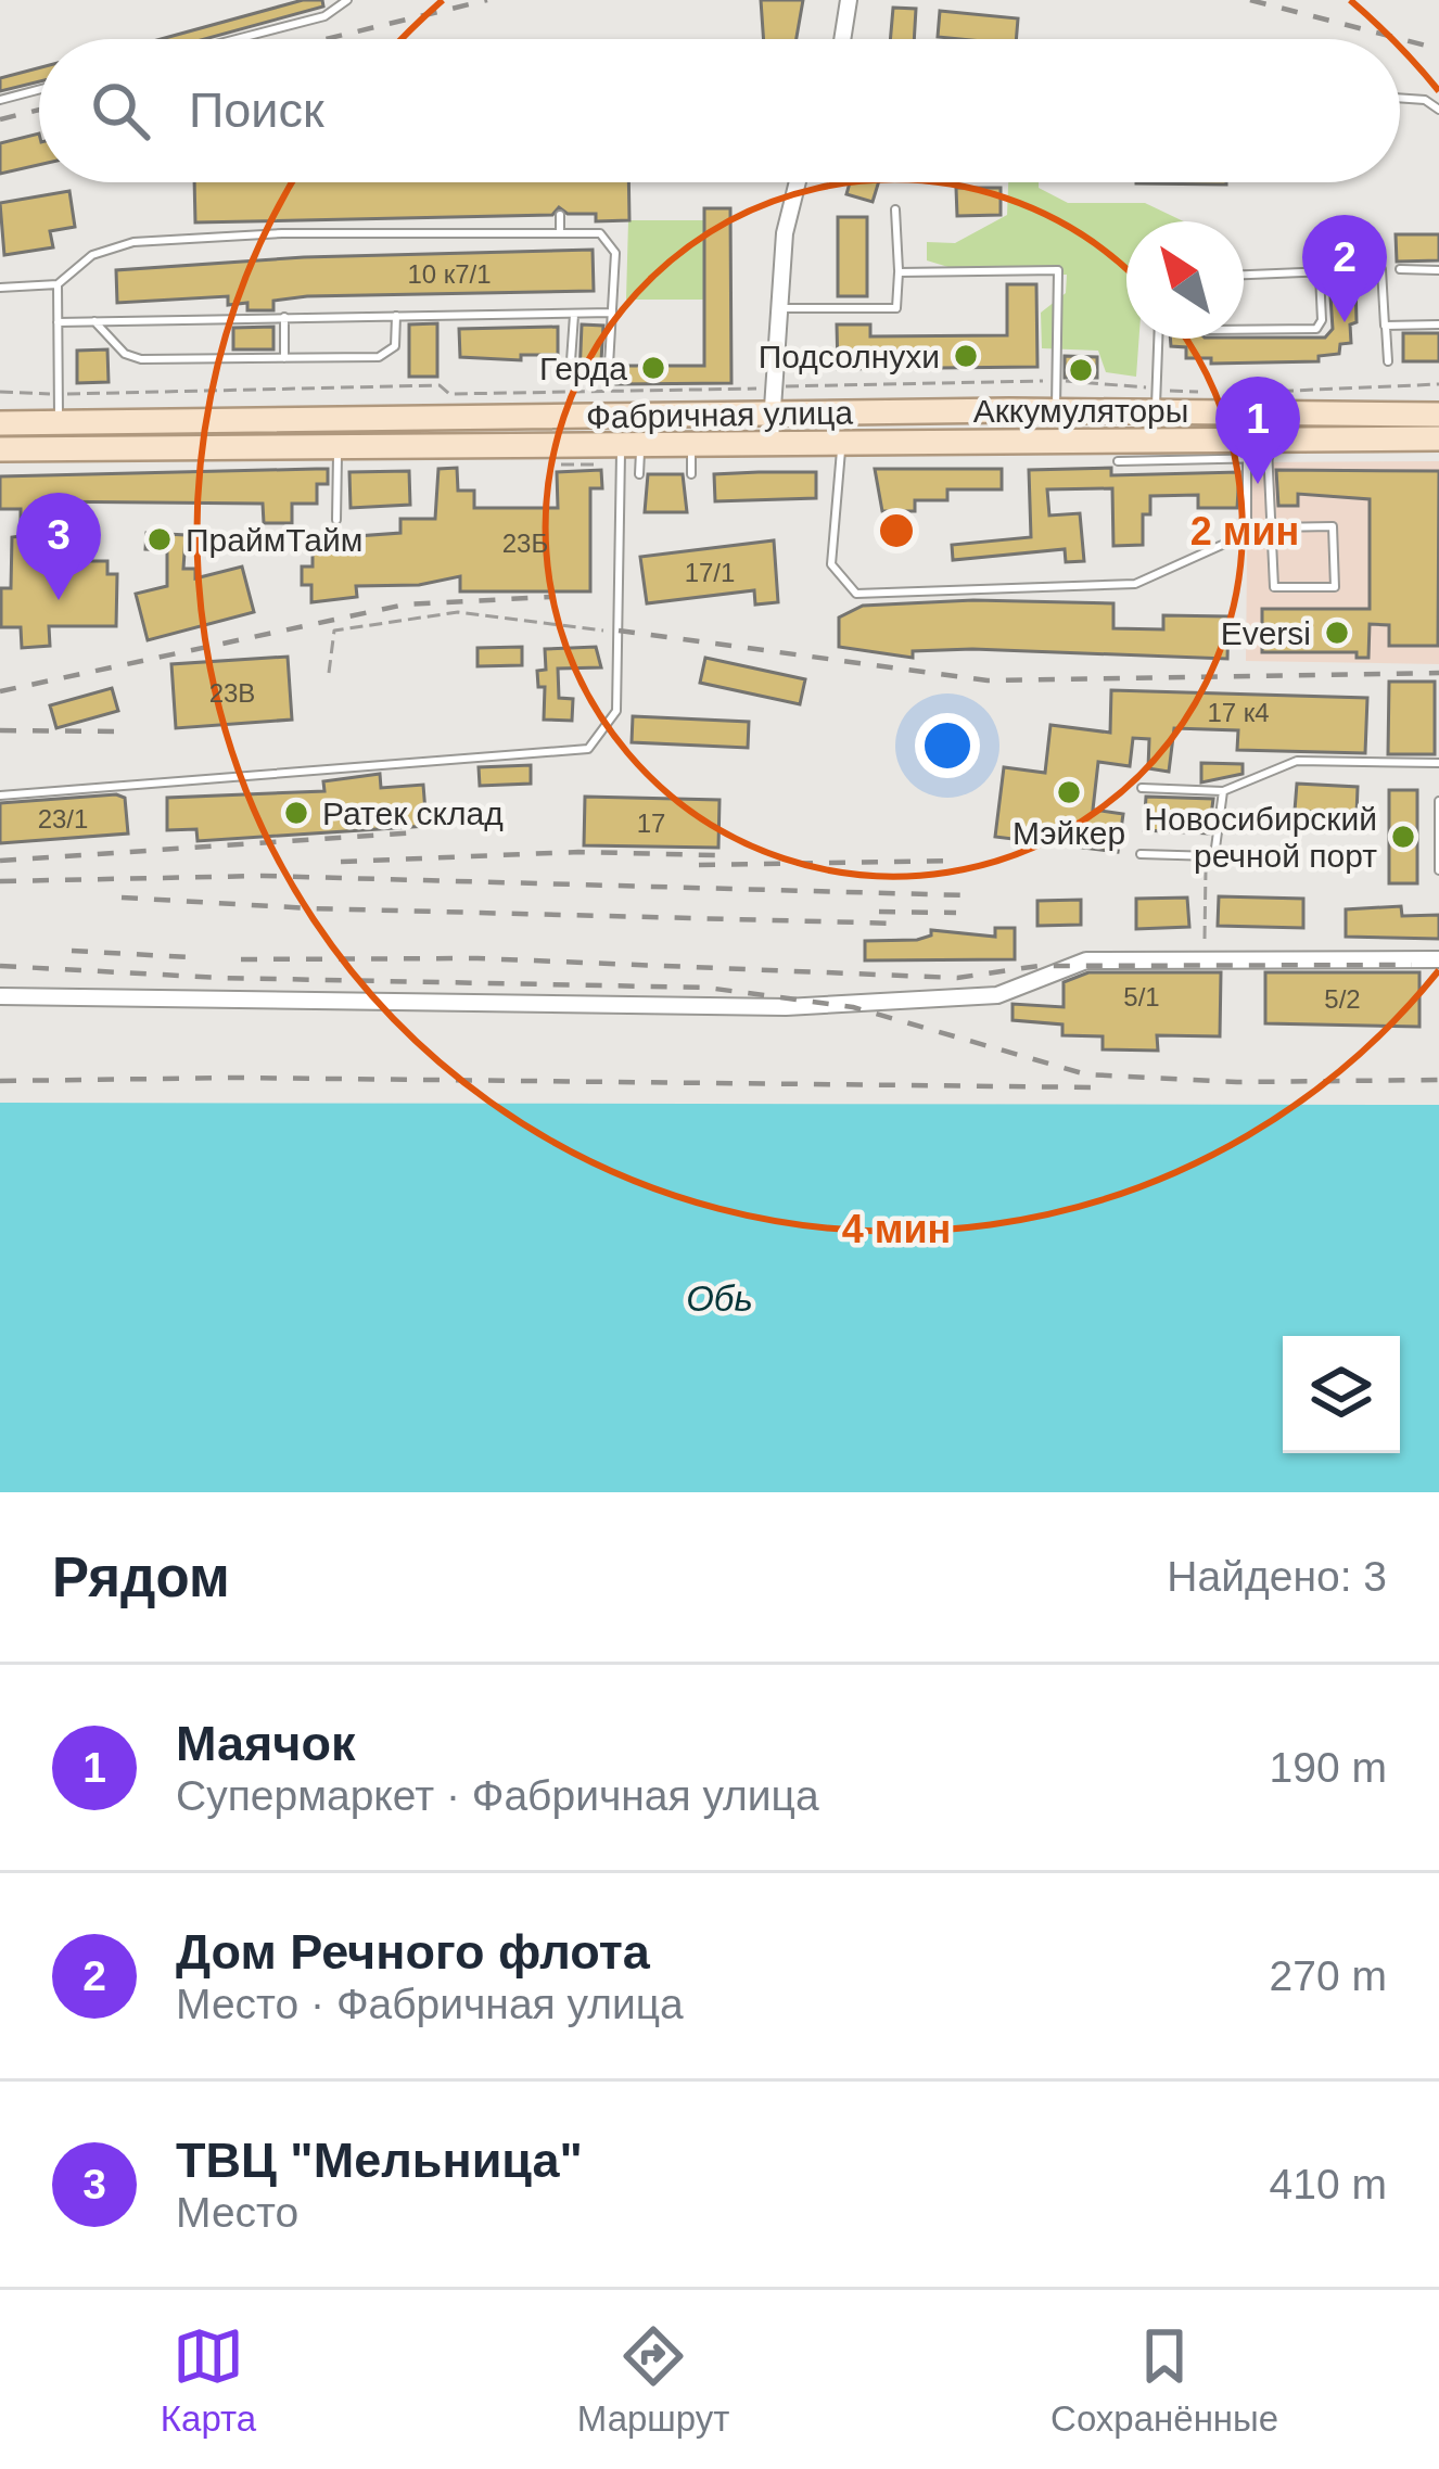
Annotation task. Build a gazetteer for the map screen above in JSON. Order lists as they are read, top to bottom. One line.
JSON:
{"streets":{"main road":["Фабричная улица"]},"water":["Обь"],"places":["Подсолнухи","Герда","Аккумуляторы","ПраймТайм","Eversi","Мэйкер","Ратек склад","Новосибирский речной порт"],"house_numbers":["10 к7/1","23Б","17/1","23В","17 к4","23/1","17","5/1","5/2"],"north":"top left","page":{"search":"Поиск","pins":["2","1","3"],"heading":["Рядом","Найдено: 3"],"list":[{"mark":"1","name":"Маячок","note":"Супермаркет · Фабричная улица","value":"190 m"},{"mark":"2","name":"Дом Речного флота","note":"Место · Фабричная улица","value":"270 m"},{"mark":"3","name":"ТВЦ \"Мельница\"","note":"Место","value":"410 m"}],"nav":["Карта","Маршрут","Сохранённые"]},"rings":["2 мин","4 мин"]}
